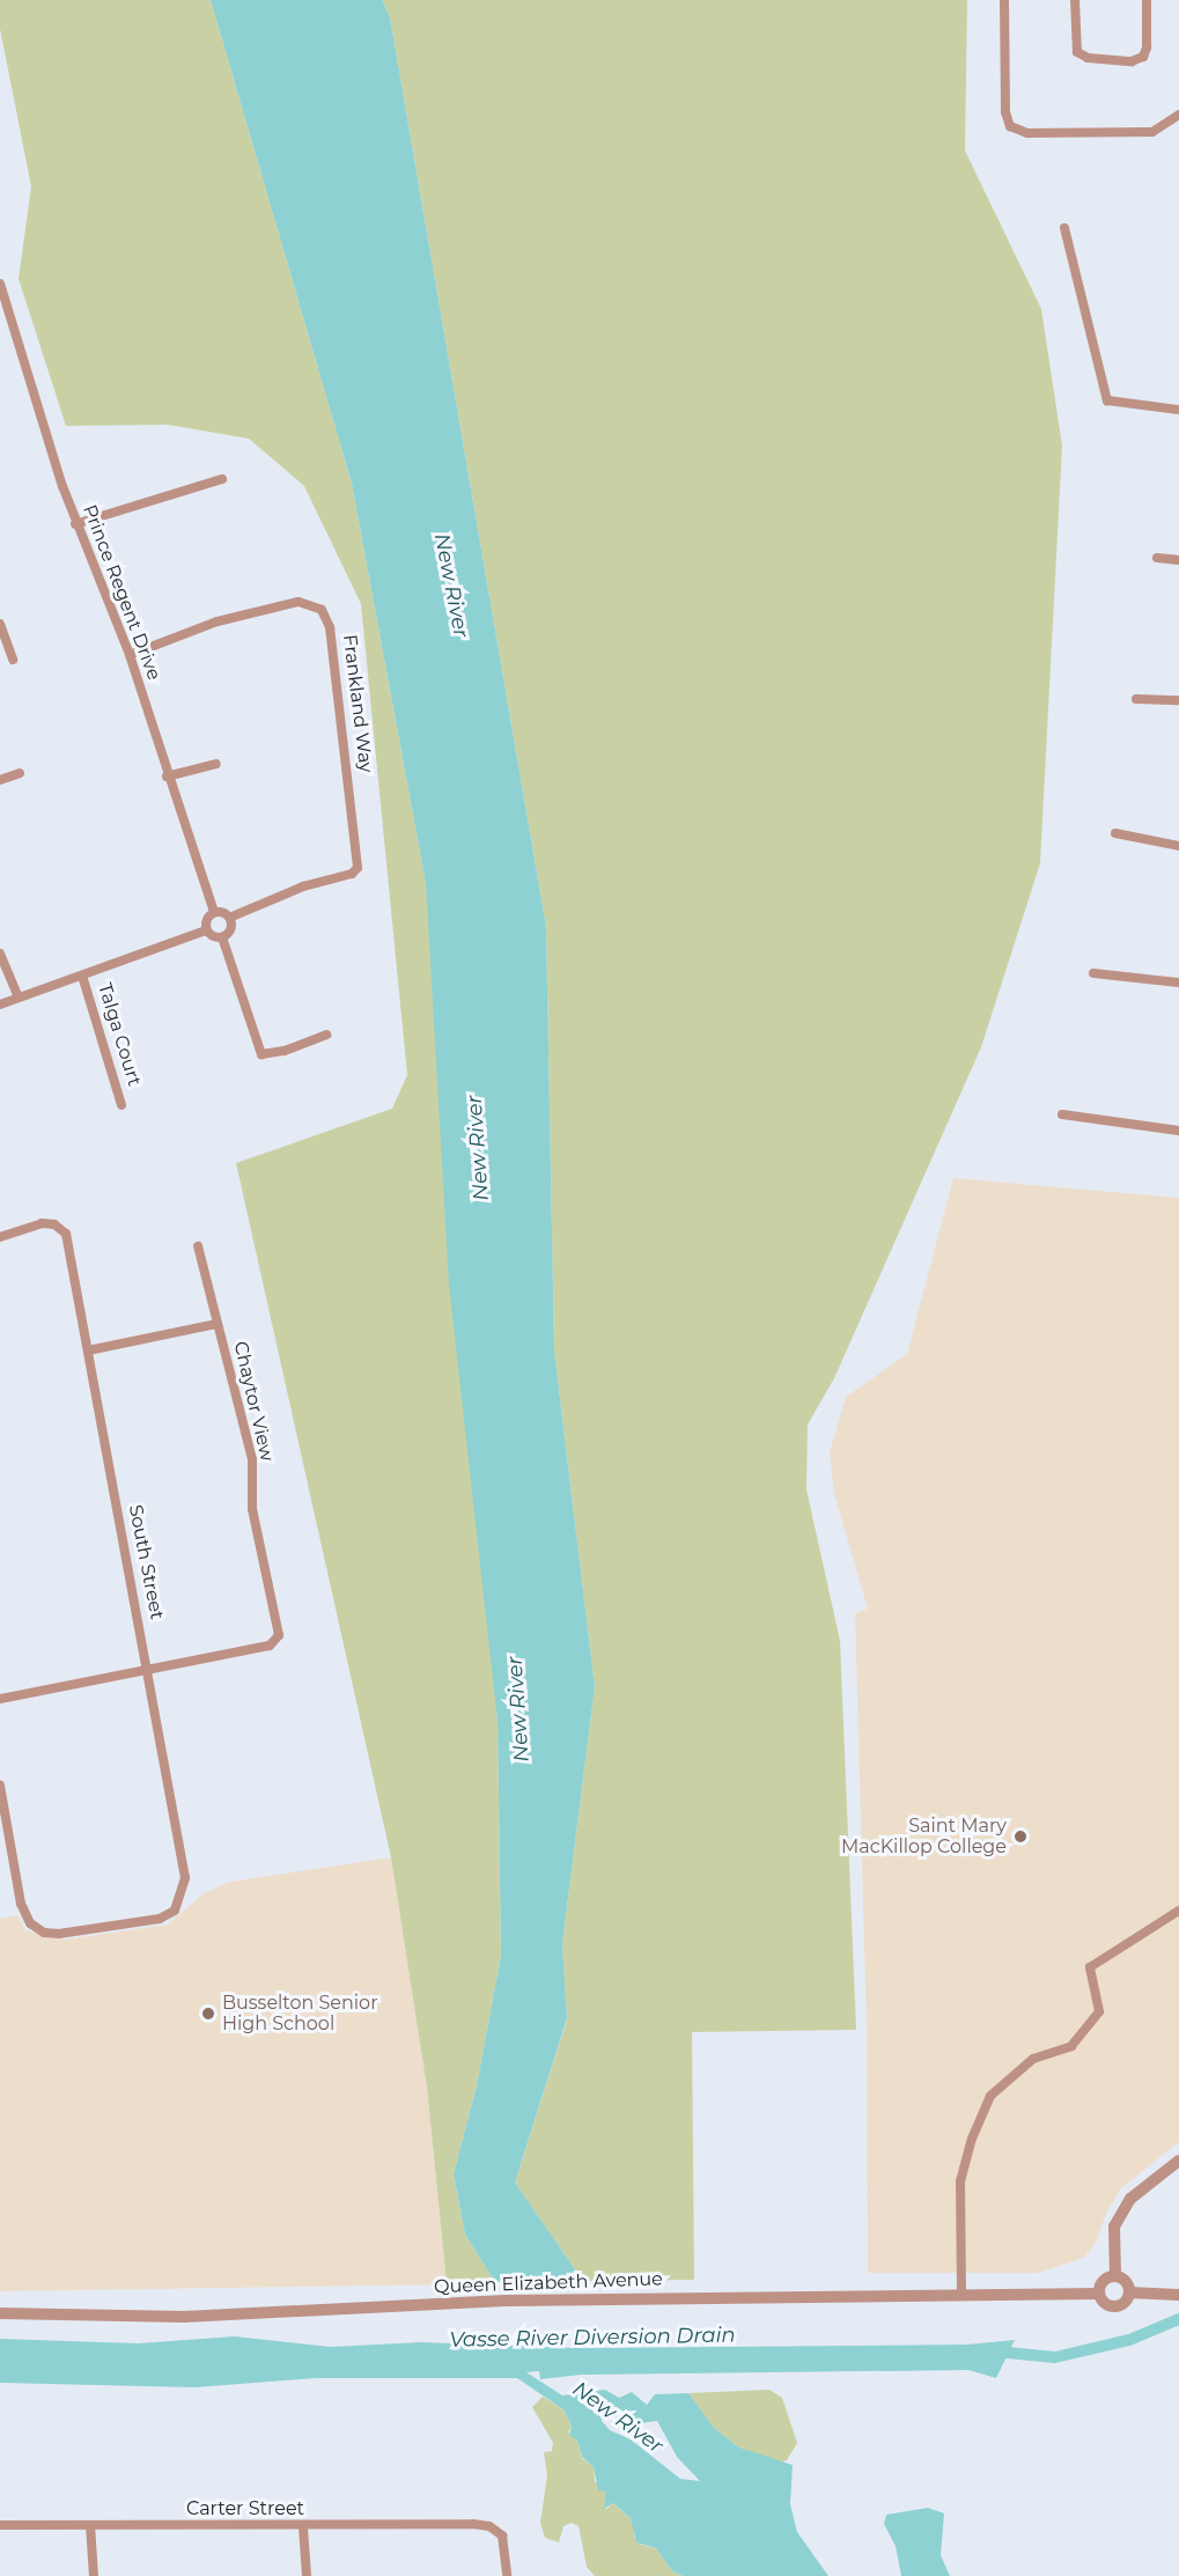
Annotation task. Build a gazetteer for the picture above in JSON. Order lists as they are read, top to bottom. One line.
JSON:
{"streets":{"street":["Prince Regent Drive","Frankland Way","Talga Court","Chaytor View","South Street","Queen Elizabeth Avenue","Carter Street"]},"crossings":[["Prince Regent Drive","Frankland Way"],["Chaytor View","South Street"]],"water":["New River","Vasse River Diversion Drain"],"places":["Saint Mary MacKillop College","Busselton Senior High School"]}
